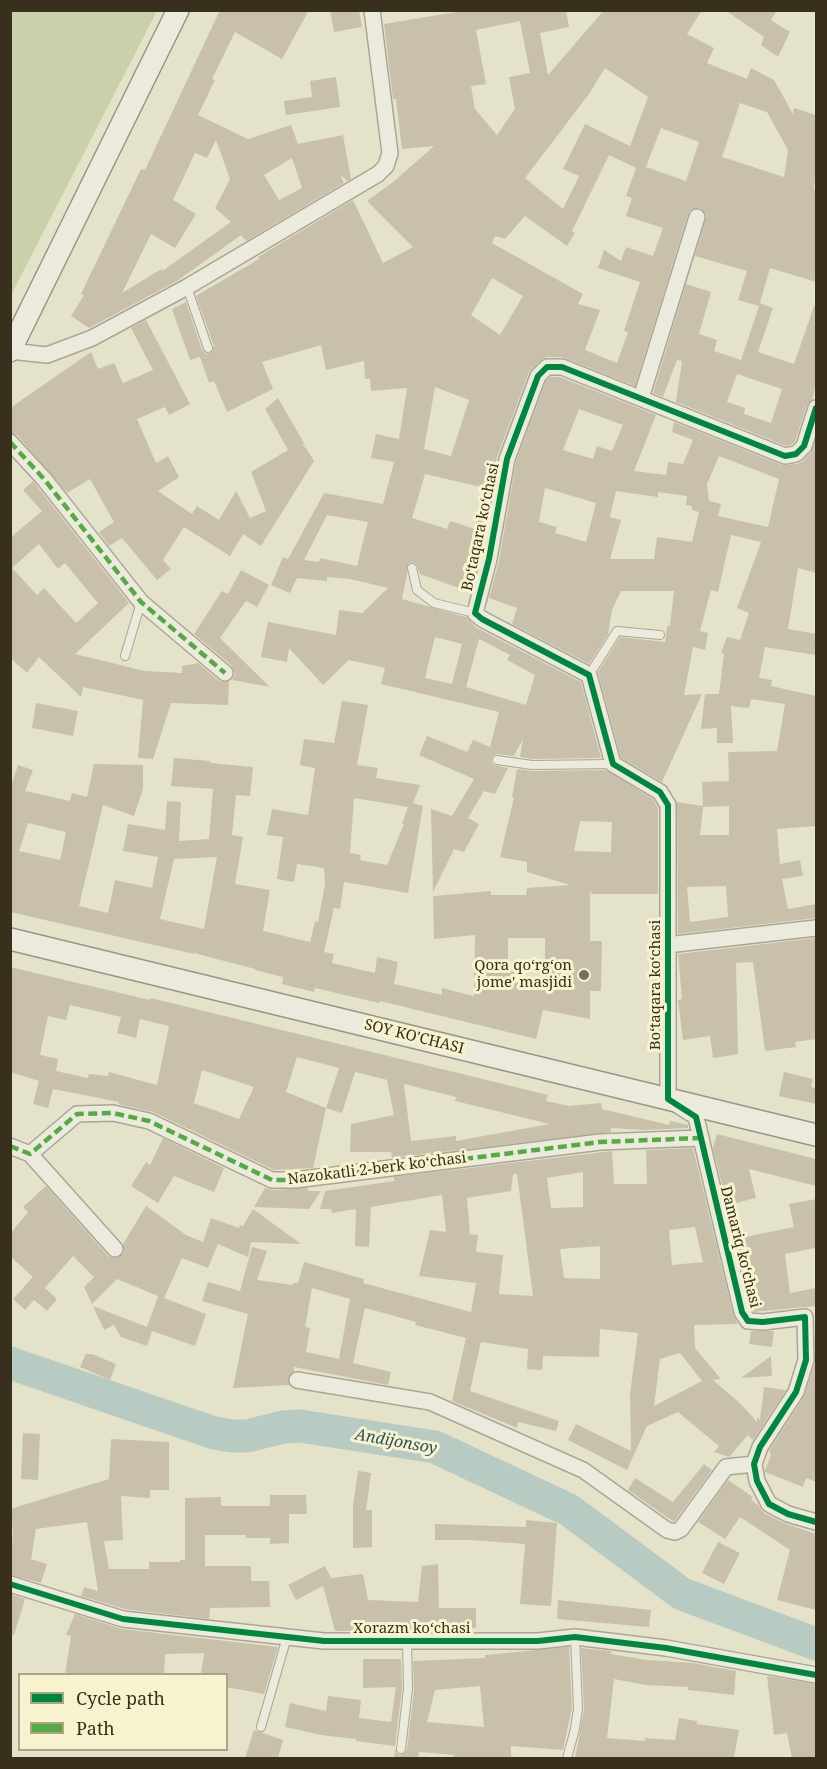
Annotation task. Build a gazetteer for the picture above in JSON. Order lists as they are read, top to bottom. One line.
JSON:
{"streets":{"main road":["SOY KO'CHASI"],"street":["Boʻtaqara koʻchasi","Nazokatli 2-berk koʻchasi","Damariq koʻchasi","Xorazm koʻchasi"]},"crossings":[["Boʻtaqara koʻchasi","SOY KO'CHASI"],["Boʻtaqara koʻchasi","Damariq koʻchasi"],["SOY KO'CHASI","Damariq koʻchasi"],["Nazokatli 2-berk koʻchasi","Damariq koʻchasi"]],"water":["Andijonsoy"],"places":["Qora qoʻrgʻon jome' masjidi"],"legend":["Cycle path","Path"]}
